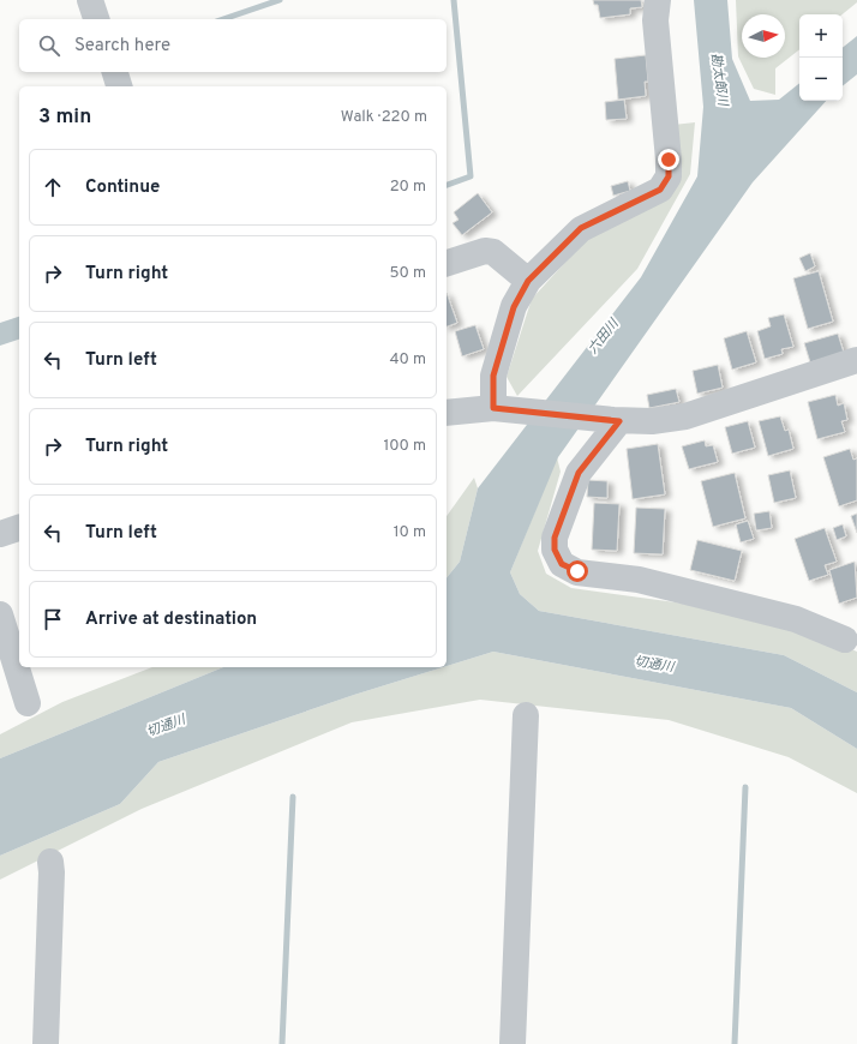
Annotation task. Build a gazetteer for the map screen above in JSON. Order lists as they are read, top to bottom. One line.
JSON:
{"water":["勘太郎川","六田川","切通川"],"north":"right","page":{"map_buttons":["+","−"],"search":"Search here","heading":["3 min","Walk · 220 m"],"list":[["Continue","20 m"],["Turn right","50 m"],["Turn left","40 m"],["Turn right","100 m"],["Turn left","10 m"],"Arrive at destination"]}}
